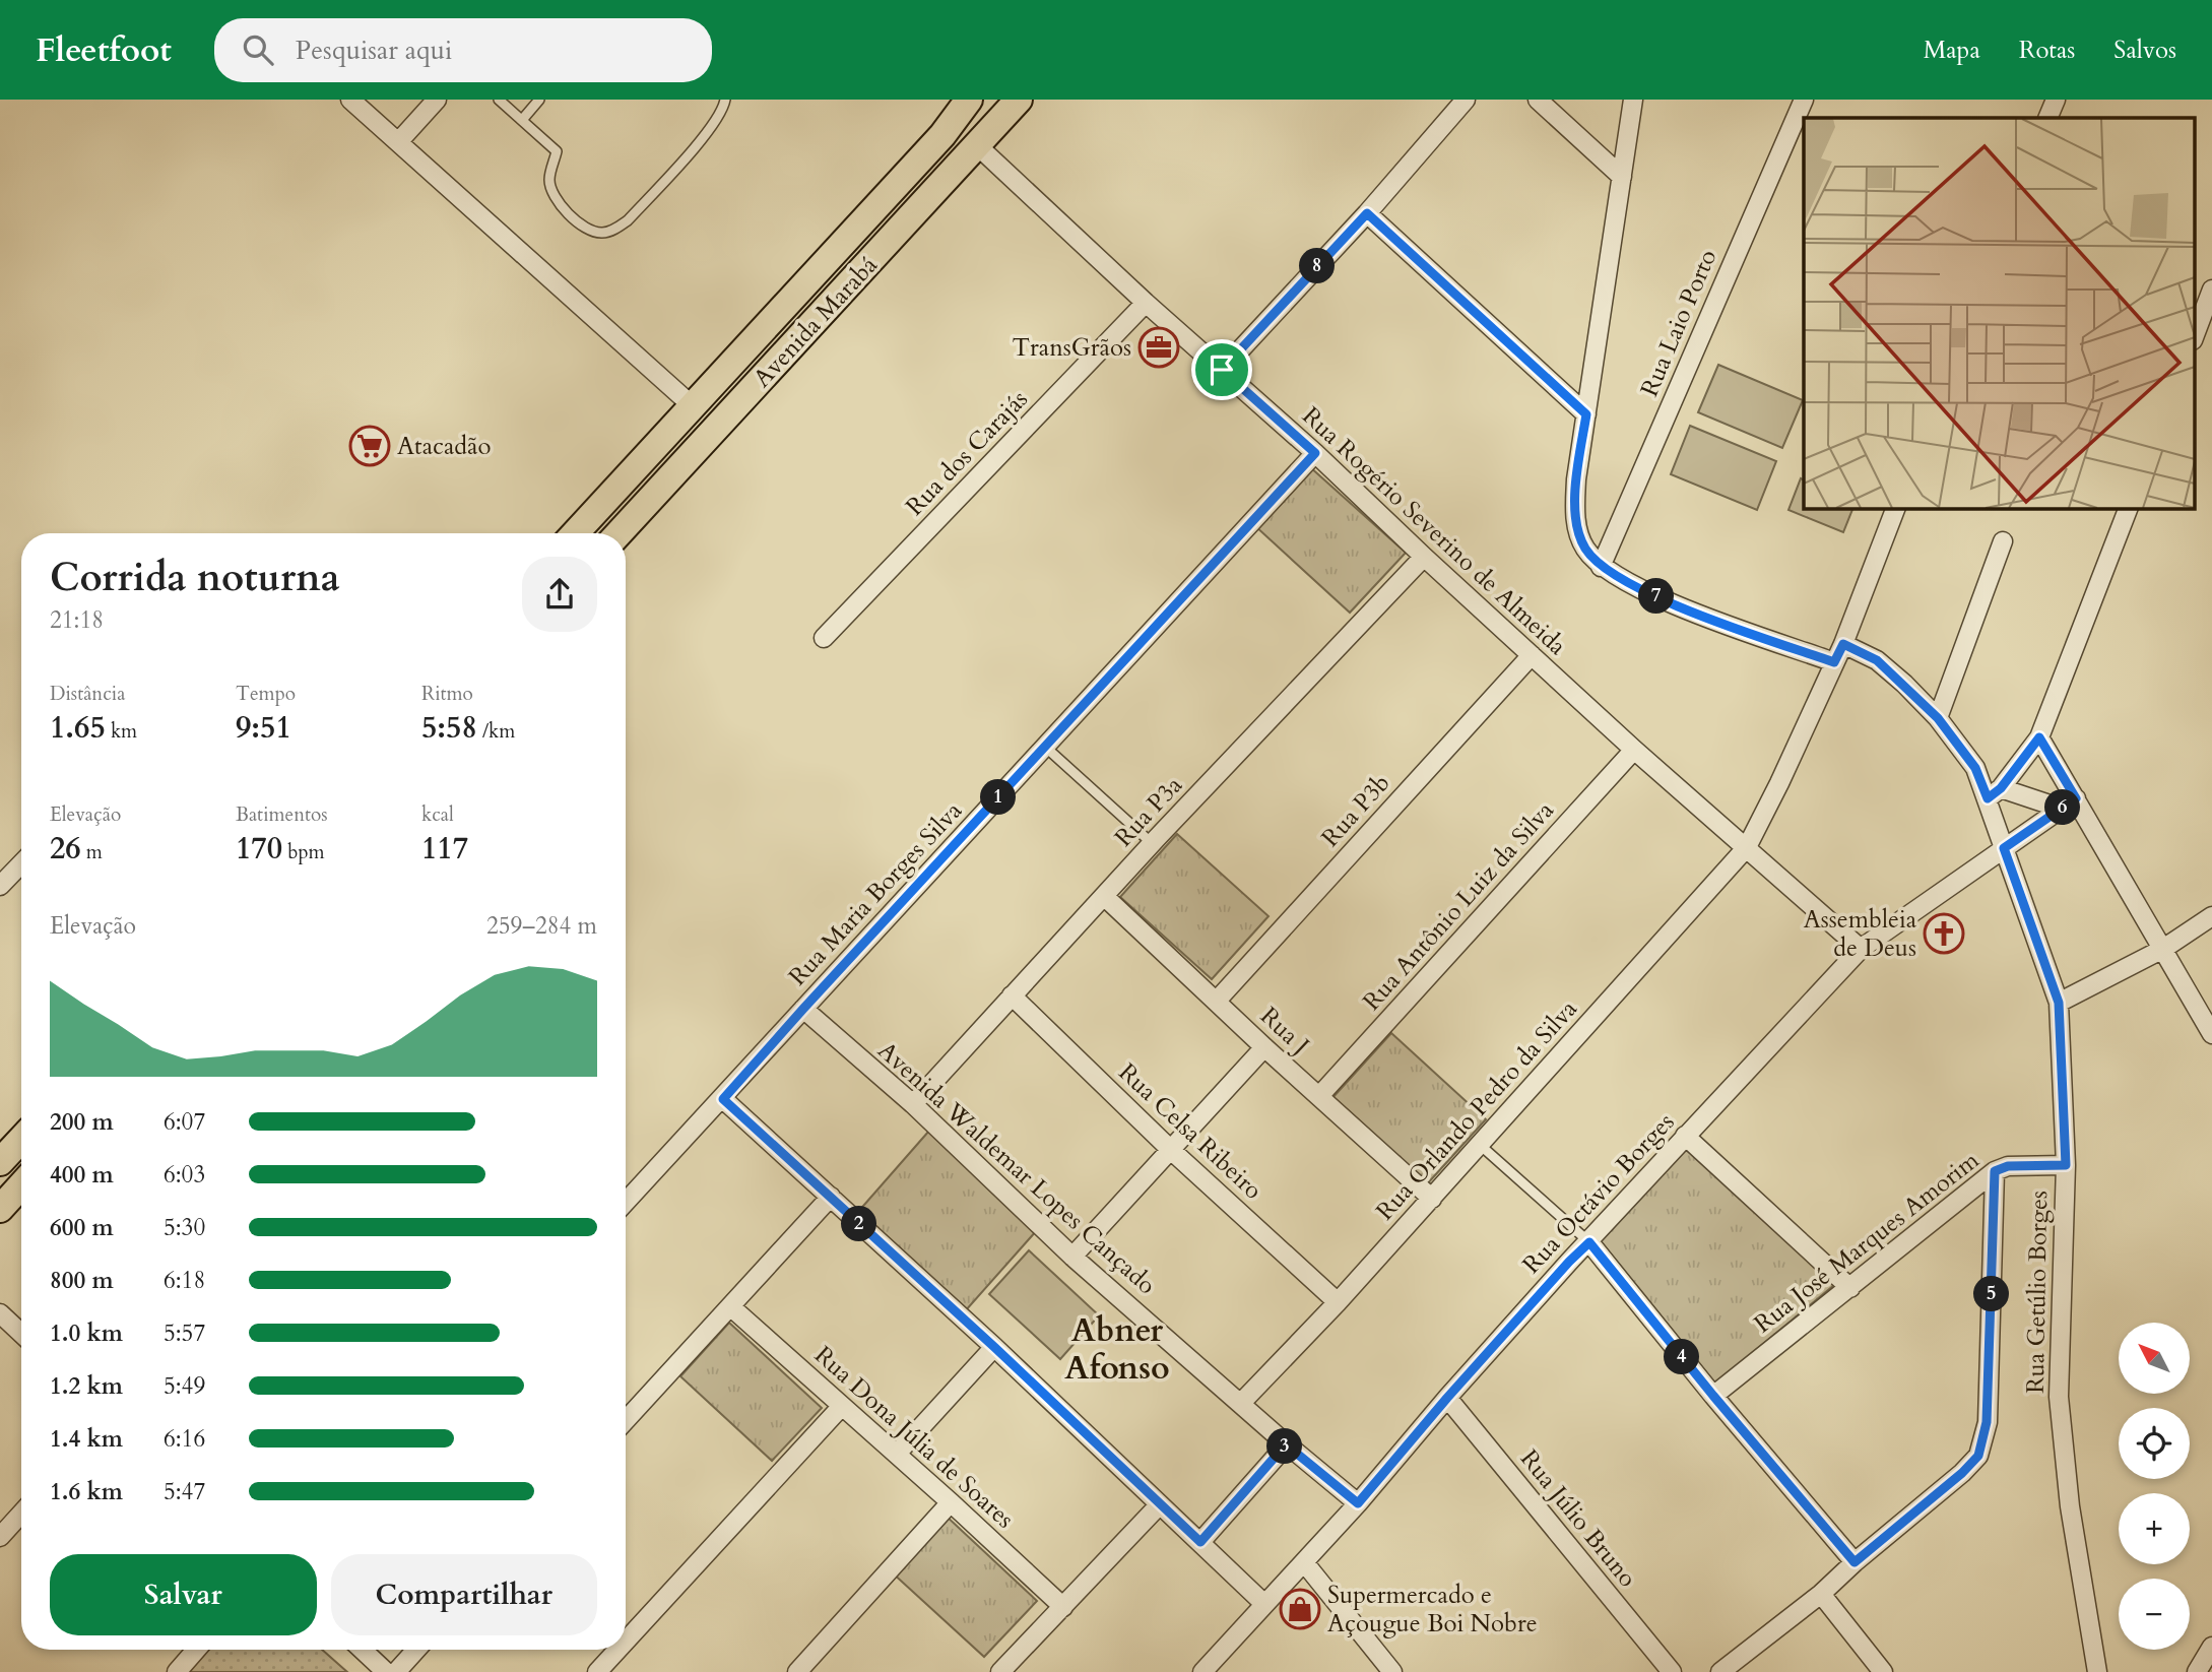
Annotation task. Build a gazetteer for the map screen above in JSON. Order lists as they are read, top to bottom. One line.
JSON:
{"streets":{"main road":["Avenida Marabá"],"street":["Rua Laio Porto","Rua dos Carajás","Rua Rogério Severino de Almeida","Rua P3b","Rua P3a","Rua Maria Borges Silva","Rua Antônio Luiz da Silva","Rua J","Rua Orlando Pedro da Silva","Rua Celsa Ribeiro","Avenida Waldemar Lopes Cançado","Rua Octávio Borges","Rua José Marques Amorim","Rua Getúlio Borges","Rua Dona Júlia de Soares","Rua Júlio Bruno"]},"crossings":[["Avenida Marabá","Rua Rogério Severino de Almeida"],["Rua dos Carajás","Rua Rogério Severino de Almeida"],["Rua Rogério Severino de Almeida","Rua P3b"],["Rua Rogério Severino de Almeida","Rua P3a"],["Rua Rogério Severino de Almeida","Rua Maria Borges Silva"],["Rua Rogério Severino de Almeida","Rua Antônio Luiz da Silva"],["Rua Rogério Severino de Almeida","Rua Orlando Pedro da Silva"],["Rua Rogério Severino de Almeida","Rua Octávio Borges"],["Rua P3b","Rua J"],["Rua P3a","Rua J"],["Rua P3a","Rua Celsa Ribeiro"],["Rua P3a","Avenida Waldemar Lopes Cançado"],["Rua Maria Borges Silva","Avenida Waldemar Lopes Cançado"],["Rua Antônio Luiz da Silva","Rua J"],["Rua J","Rua Orlando Pedro da Silva"],["Rua Orlando Pedro da Silva","Rua Celsa Ribeiro"],["Rua Orlando Pedro da Silva","Avenida Waldemar Lopes Cançado"],["Rua Orlando Pedro da Silva","Rua Getúlio Borges"],["Avenida Waldemar Lopes Cançado","Rua Octávio Borges"],["Rua Octávio Borges","Rua Getúlio Borges"],["Rua Octávio Borges","Rua Júlio Bruno"],["Rua José Marques Amorim","Rua Getúlio Borges"]],"districts":["Abner Afonso"],"places":{"office":["TransGrãos"],"supermarket":["Atacadão"],"church":["Assembleia de Deus"],"shop":["Supermercado e Açougue Boi Nobre"]},"north":"top left","page":{"header":"Fleetfoot","search":"Pesquisar aqui","nav":["Mapa","Rotas","Salvos"],"pins":["8","7","1","6","2","5","4","3"],"heading":["Corrida noturna","21:18"],"stats":[["Distância","1.65 km"],["Tempo","9:51"],["Ritmo","5:58 /km"],["Elevação","26 m"],["Batimentos","170 bpm"],["kcal","117"]],"chart":["Elevação","259–284 m"],"list":[{"name":"200 m","note":"6:07"},{"name":"400 m","note":"6:03"},{"name":"600 m","note":"5:30"},{"name":"800 m","note":"6:18"},{"name":"1.0 km","note":"5:57"},{"name":"1.2 km","note":"5:49"},{"name":"1.4 km","note":"6:16"},{"name":"1.6 km","note":"5:47"}],"map_buttons":["+","−"],"buttons":["Salvar","Compartilhar"]}}
